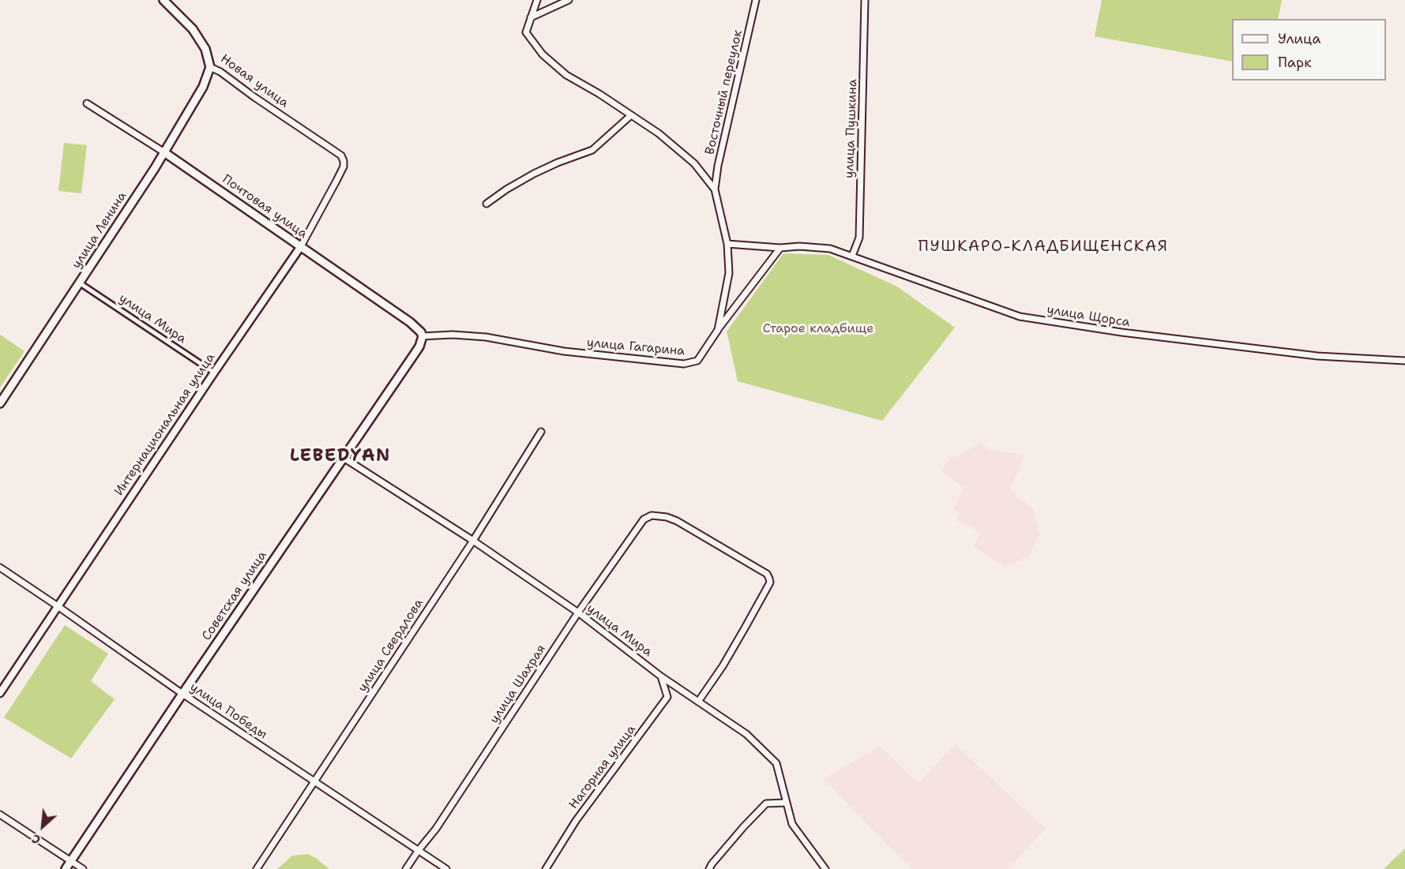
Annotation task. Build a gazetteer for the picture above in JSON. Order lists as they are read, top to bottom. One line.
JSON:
{"streets":{"main road":["Новая улица","Почтовая улица","улица Ленина","Советская улица"],"street":["Восточный переулок","улица Пушкина","улица Щорса","улица Мира","улица Гагарина","Интернациональная улица","улица Свердлова","улица Шахрая","улица Победы","Нагорная улица"]},"crossings":[["Новая улица","улица Ленина"],["Новая улица","Интернациональная улица"],["Восточный переулок","улица Гагарина"],["улица Пушкина","улица Щорса"],["Почтовая улица","улица Ленина"],["Почтовая улица","улица Гагарина"],["Почтовая улица","Интернациональная улица"],["Почтовая улица","Советская улица"],["улица Ленина","улица Мира"],["улица Щорса","улица Гагарина"],["улица Мира","Интернациональная улица"],["улица Мира","Советская улица"],["улица Мира","улица Свердлова"],["улица Мира","улица Шахрая"],["улица Мира","Нагорная улица"],["улица Гагарина","Советская улица"],["Интернациональная улица","улица Победы"],["Советская улица","улица Победы"],["улица Свердлова","улица Победы"],["улица Шахрая","улица Победы"]],"districts":["ПУШКАРО-КЛАДБИЩЕНСКАЯ","LEBEDYAN"],"parks":["Старое кладбище"],"legend":["Улица","Парк"],"north":"bottom left"}
